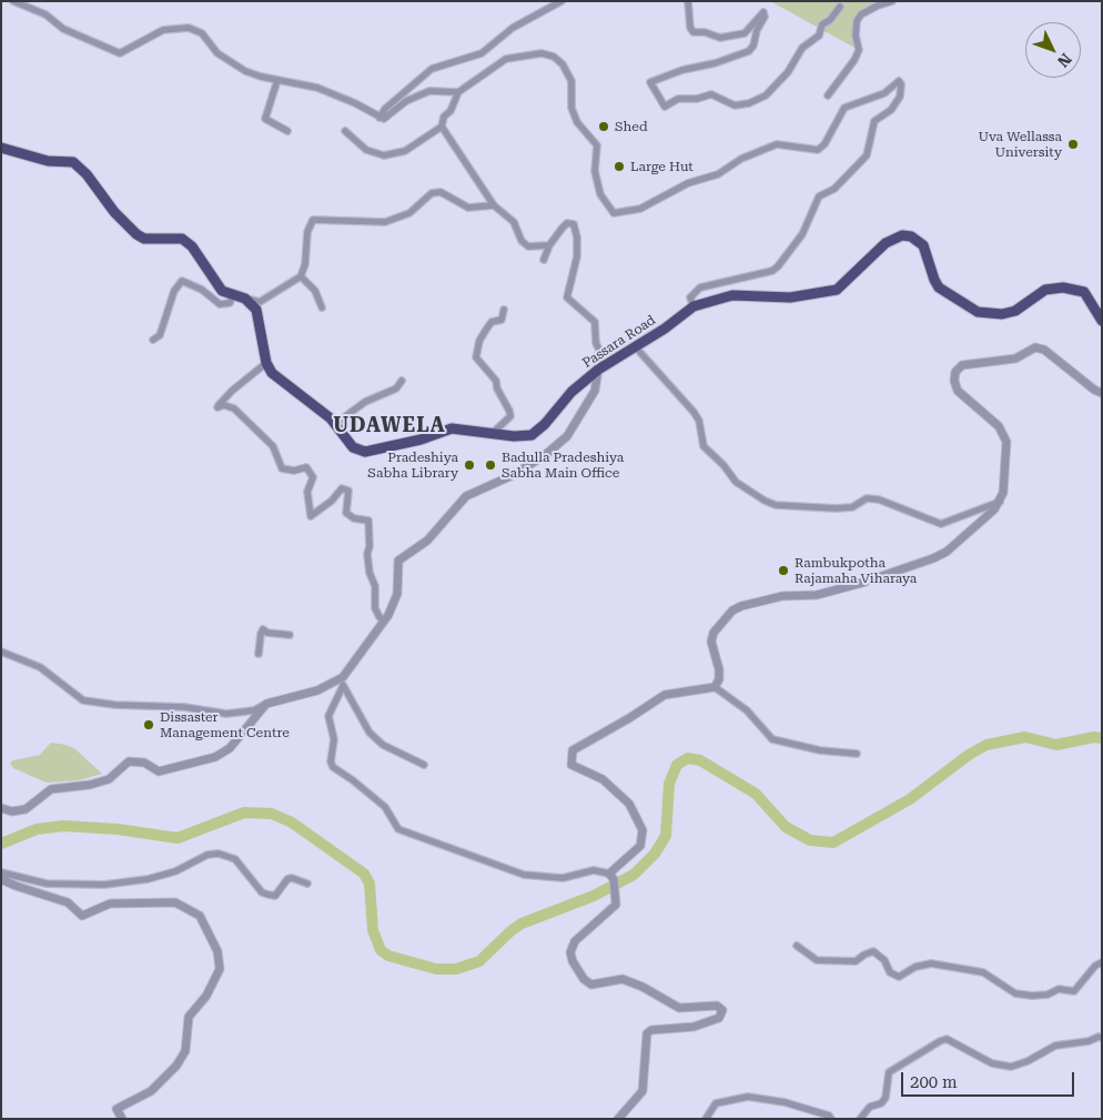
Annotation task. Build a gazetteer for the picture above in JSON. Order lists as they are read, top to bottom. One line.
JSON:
{"streets":{"highway":["Passara Road"]},"districts":["UDAWELA"],"places":["Shed","Uva Wellassa University","Large Hut","Pradeshiya Sabha Library","Badulla Pradeshiya Sabha Main Office","Rambukpotha Rajamaha Viharaya","Dissaster Management Centre"],"scale_bar":"200 m","north":"bottom right"}
